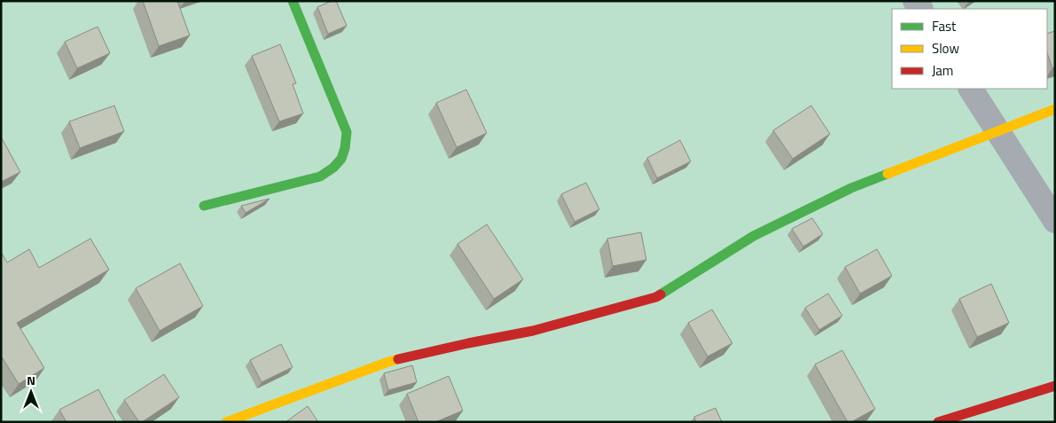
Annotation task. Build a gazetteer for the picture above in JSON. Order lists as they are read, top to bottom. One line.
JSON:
{"legend":["Fast","Slow","Jam"],"north":"top"}
